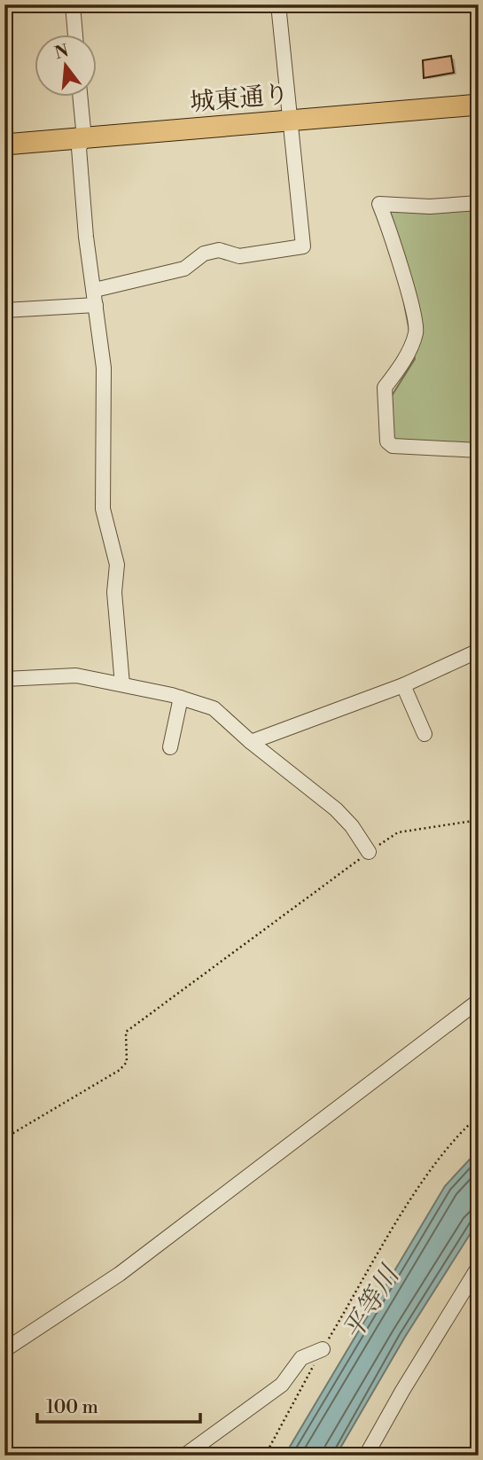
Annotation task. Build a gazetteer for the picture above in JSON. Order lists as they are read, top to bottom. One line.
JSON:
{"streets":{"highway":["城東通り"]},"water":["平等川"],"scale_bar":"100 m","north":"top"}
